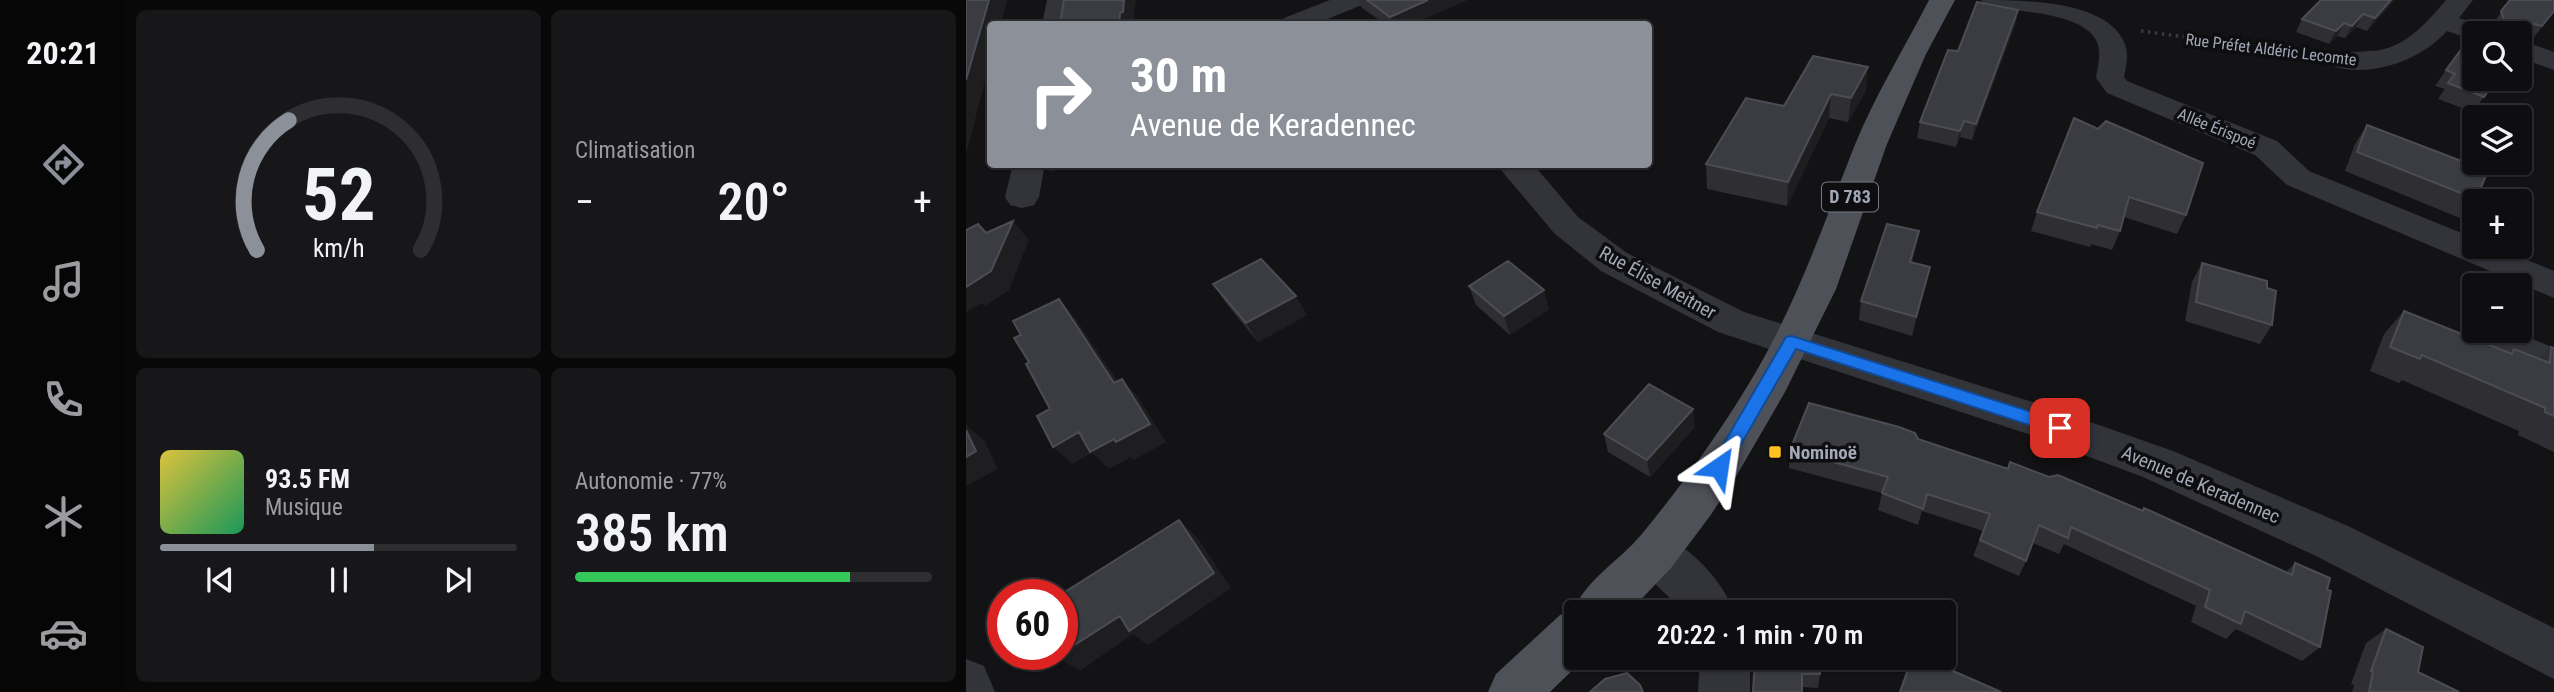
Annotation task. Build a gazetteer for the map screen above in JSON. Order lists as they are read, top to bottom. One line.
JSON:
{"streets":{"main road":["D 783"],"street":["Rue Préfet Aldéric Lecomte","Allée Érispoé","Rue Élise Meitner","Avenue de Keradennec"]},"crossings":[["Rue Préfet Aldéric Lecomte","Allée Érispoé"],["D 783","Rue Élise Meitner"],["D 783","Avenue de Keradennec"],["Rue Élise Meitner","Avenue de Keradennec"]],"places":{"transit":["Nominoë"]},"page":{"tabs":"20:21","tile":["Climatisation",["Autonomie · 77%","385 km"]],"map_buttons":["+","−"],"turn":["30 m","Avenue de Keradennec"],"heat":["−","20°","+"],"song":["93.5 FM","Musique"],"limit":"60","trip":"20:22 · 1 min · 70 m","gauge":["52","km/h"]}}
